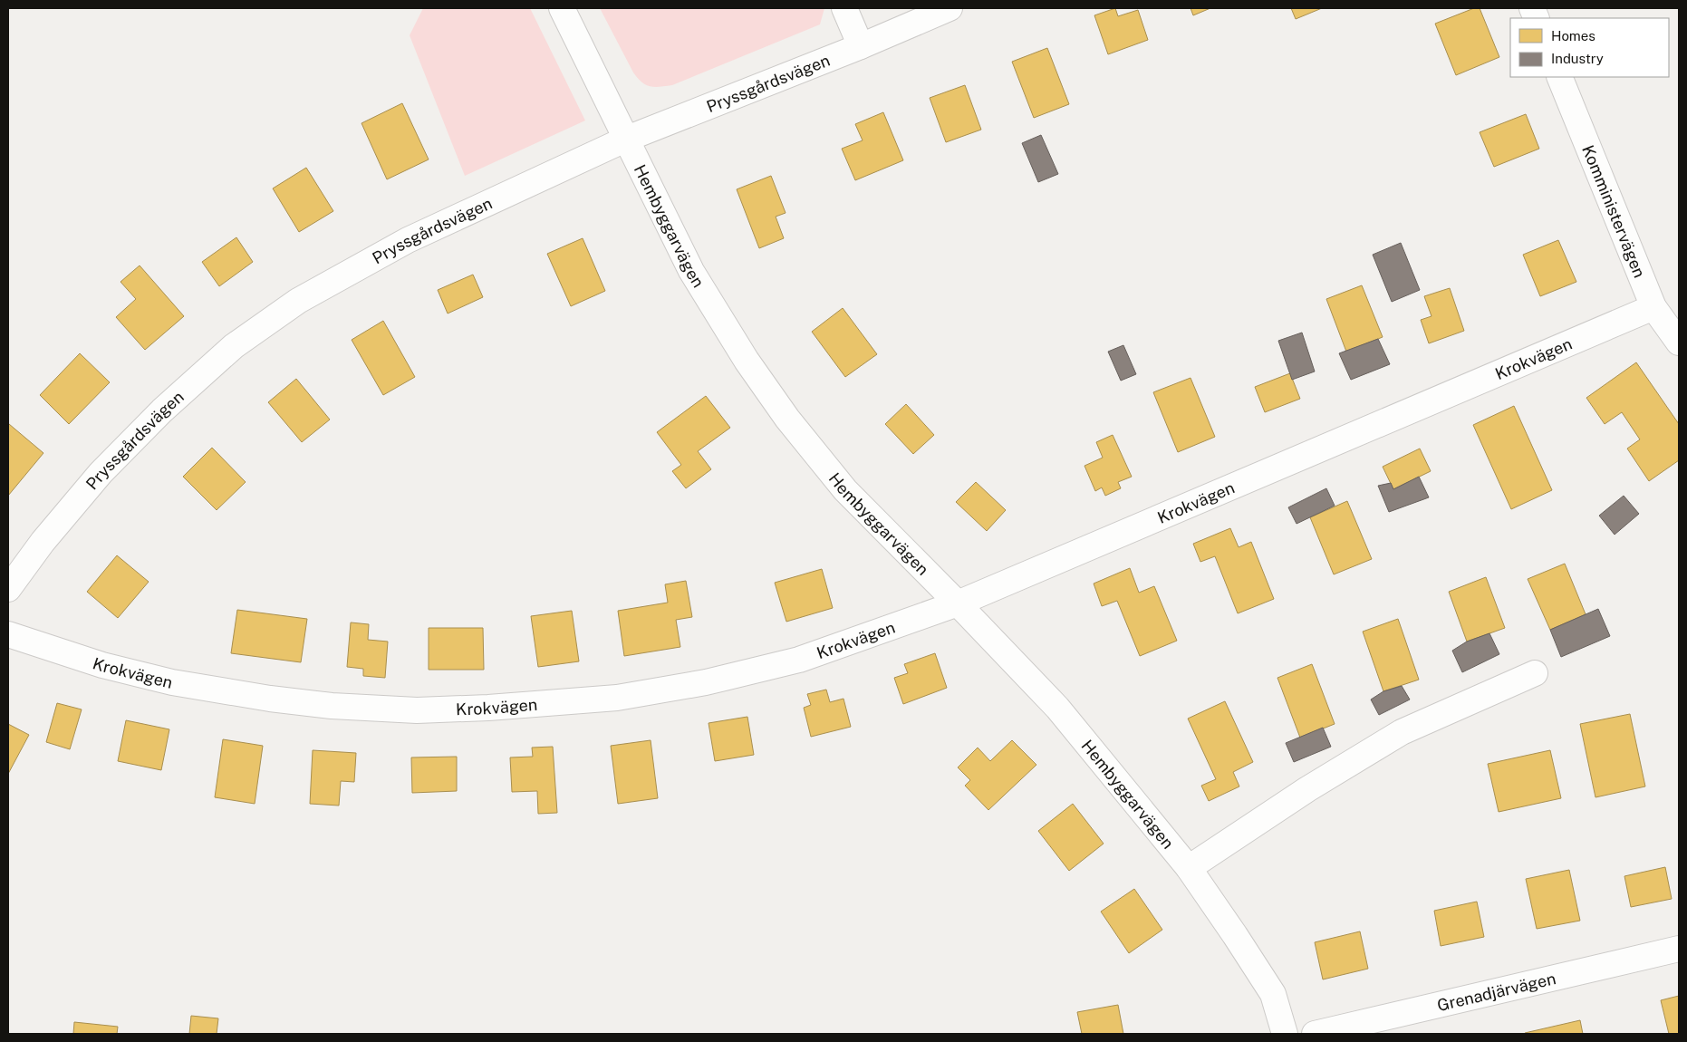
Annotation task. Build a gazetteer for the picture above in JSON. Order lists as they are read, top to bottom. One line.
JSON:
{"streets":{"street":["Pryssgårdsvägen","Komministervägen","Hembyggarvägen","Krokvägen","Grenadjärvägen"]},"crossings":[["Pryssgårdsvägen","Hembyggarvägen"],["Komministervägen","Krokvägen"],["Hembyggarvägen","Krokvägen"]],"legend":["Homes","Industry"]}
